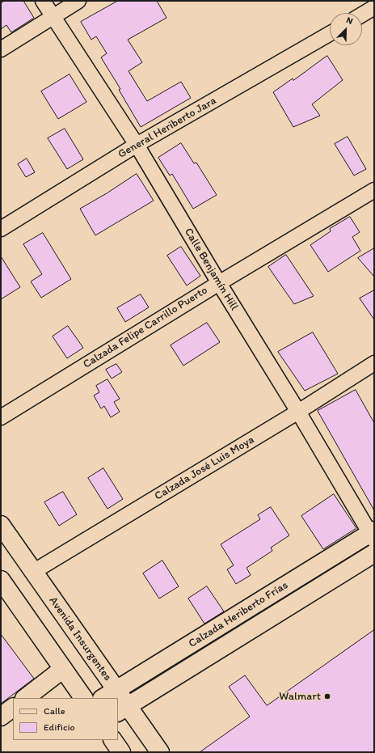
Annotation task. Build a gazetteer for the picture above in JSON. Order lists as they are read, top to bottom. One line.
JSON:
{"streets":{"street":["General Heriberto Jara","Calle Benjamín Hill","Calzada Felipe Carrillo Puerto","Calzada José Luis Moya","Calzada Heriberto Frías","Avenida Insurgentes"]},"crossings":[["General Heriberto Jara","Calle Benjamín Hill"],["Calle Benjamín Hill","Calzada Felipe Carrillo Puerto"],["Calle Benjamín Hill","Calzada José Luis Moya"],["Calle Benjamín Hill","Calzada Heriberto Frías"],["Calzada José Luis Moya","Avenida Insurgentes"],["Calzada Heriberto Frías","Avenida Insurgentes"]],"places":["Walmart"],"legend":["Calle","Edificio"],"north":"top right"}
